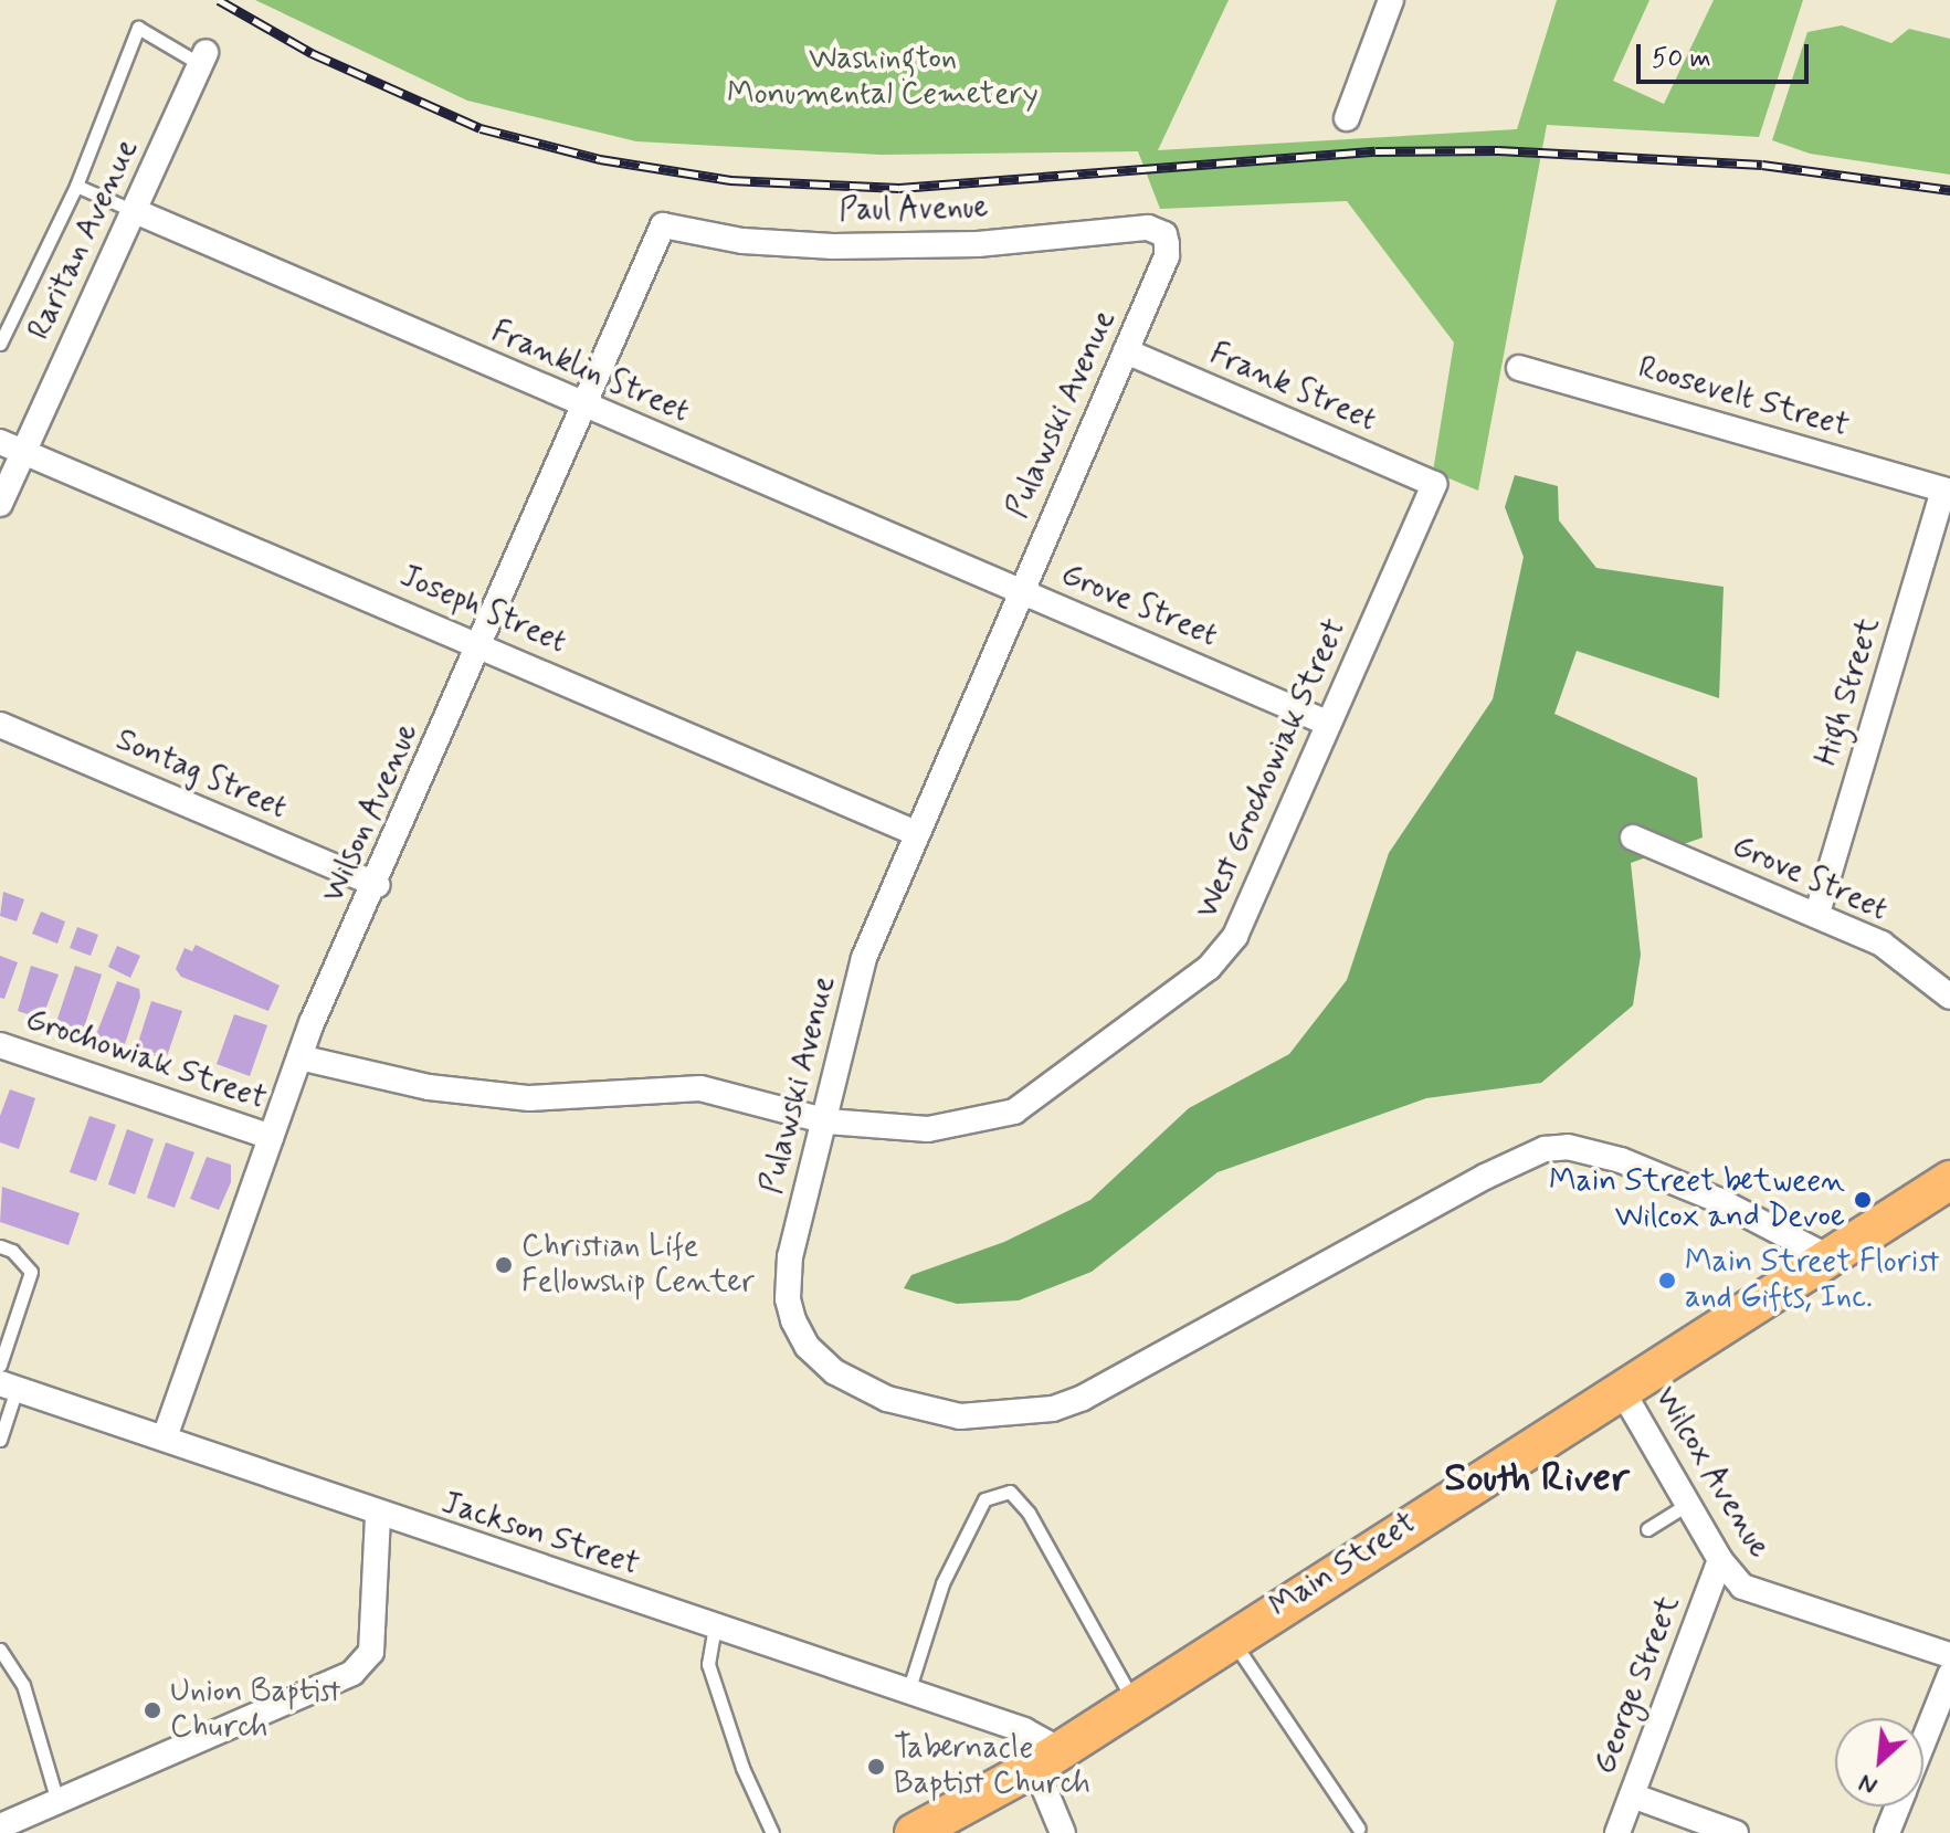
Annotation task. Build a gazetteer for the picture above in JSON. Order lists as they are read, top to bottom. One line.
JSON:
{"streets":{"main road":["Main Street"],"street":["Paul Avenue","Raritan Avenue","Franklin Street","Frank Street","Roosevelt Street","Pulawski Avenue","Grove Street","Joseph Street","High Street","West Grochowiak Street","Sontag Street","Wilson Avenue","Grochowiak Street","Wilcox Avenue","Jackson Street","George Street"]},"crossings":[["Paul Avenue","Pulawski Avenue"],["Paul Avenue","Wilson Avenue"],["Raritan Avenue","Franklin Street"],["Raritan Avenue","Joseph Street"],["Franklin Street","Pulawski Avenue"],["Franklin Street","Grove Street"],["Franklin Street","Wilson Avenue"],["Frank Street","Pulawski Avenue"],["Frank Street","West Grochowiak Street"],["Roosevelt Street","High Street"],["Pulawski Avenue","Grove Street"],["Pulawski Avenue","Joseph Street"],["Pulawski Avenue","West Grochowiak Street"],["Pulawski Avenue","Main Street"],["Grove Street","High Street"],["Grove Street","West Grochowiak Street"],["Joseph Street","Wilson Avenue"],["West Grochowiak Street","Wilson Avenue"],["Sontag Street","Wilson Avenue"],["Wilson Avenue","Grochowiak Street"],["Wilson Avenue","Jackson Street"],["Wilcox Avenue","Main Street"],["Wilcox Avenue","George Street"],["Jackson Street","Main Street"]],"districts":["South River"],"parks":["Washington Monumental Cemetery"],"places":["Main Street between Wilcox and Devoe","Christian Life Fellowship Center","Main Street Florist and Gifts, Inc.","Union Baptist Church","Tabernacle Baptist Church"],"scale_bar":"50 m","north":"bottom left"}
